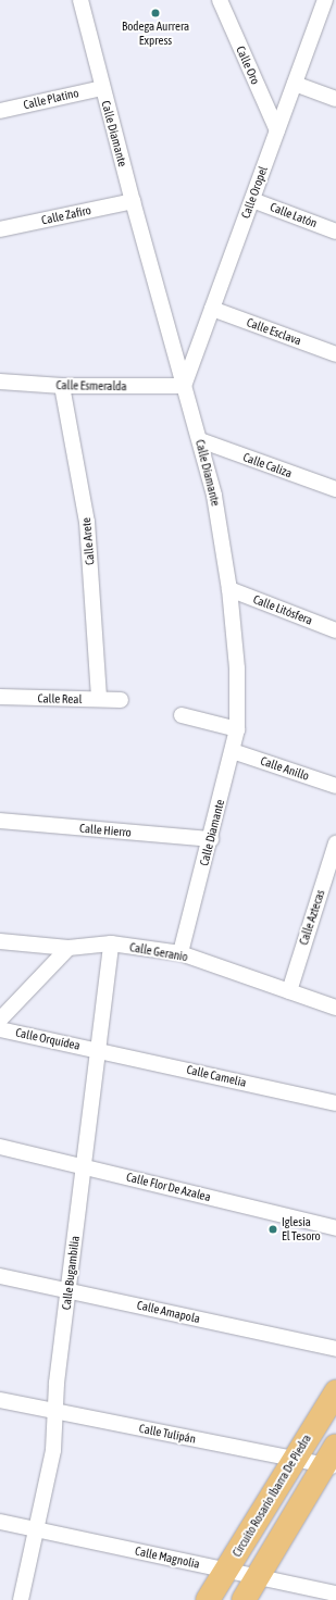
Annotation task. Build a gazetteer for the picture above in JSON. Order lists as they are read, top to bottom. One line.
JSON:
{"streets":{"main road":["Circuito Rosario Ibarra De Piedra"],"street":["Calle Oro","Calle Platino","Calle Diamante","Calle Oropel","Calle Zafiro","Calle Latón","Calle Esclava","Calle Esmeralda","Calle Caliza","Calle Arete","Calle Litósfera","Calle Real","Calle Anillo","Calle Hierro","Calle Aztecas","Calle Geranio","Calle Orquídea","Calle Camelia","Calle Flor De Azalea","Calle Bugambilia","Calle Amapola","Calle Tulipán","Calle Magnolia"]},"crossings":[["Calle Oro","Calle Oropel"],["Calle Platino","Calle Diamante"],["Calle Diamante","Calle Oropel"],["Calle Diamante","Calle Zafiro"],["Calle Diamante","Calle Esmeralda"],["Calle Diamante","Calle Caliza"],["Calle Diamante","Calle Litósfera"],["Calle Diamante","Calle Anillo"],["Calle Diamante","Calle Hierro"],["Calle Diamante","Calle Geranio"],["Calle Oropel","Calle Latón"],["Calle Oropel","Calle Esclava"],["Calle Oropel","Calle Esmeralda"],["Calle Esmeralda","Calle Arete"],["Calle Arete","Calle Real"],["Calle Aztecas","Calle Geranio"],["Calle Geranio","Calle Bugambilia"],["Calle Orquídea","Calle Camelia"],["Calle Orquídea","Calle Bugambilia"],["Calle Camelia","Calle Bugambilia"],["Calle Flor De Azalea","Calle Bugambilia"],["Calle Bugambilia","Calle Amapola"],["Calle Bugambilia","Calle Tulipán"],["Calle Bugambilia","Calle Magnolia"],["Calle Tulipán","Circuito Rosario Ibarra De Piedra"],["Circuito Rosario Ibarra De Piedra","Calle Magnolia"]],"places":["Bodega Aurrera Express","Iglesia El Tesoro"]}
